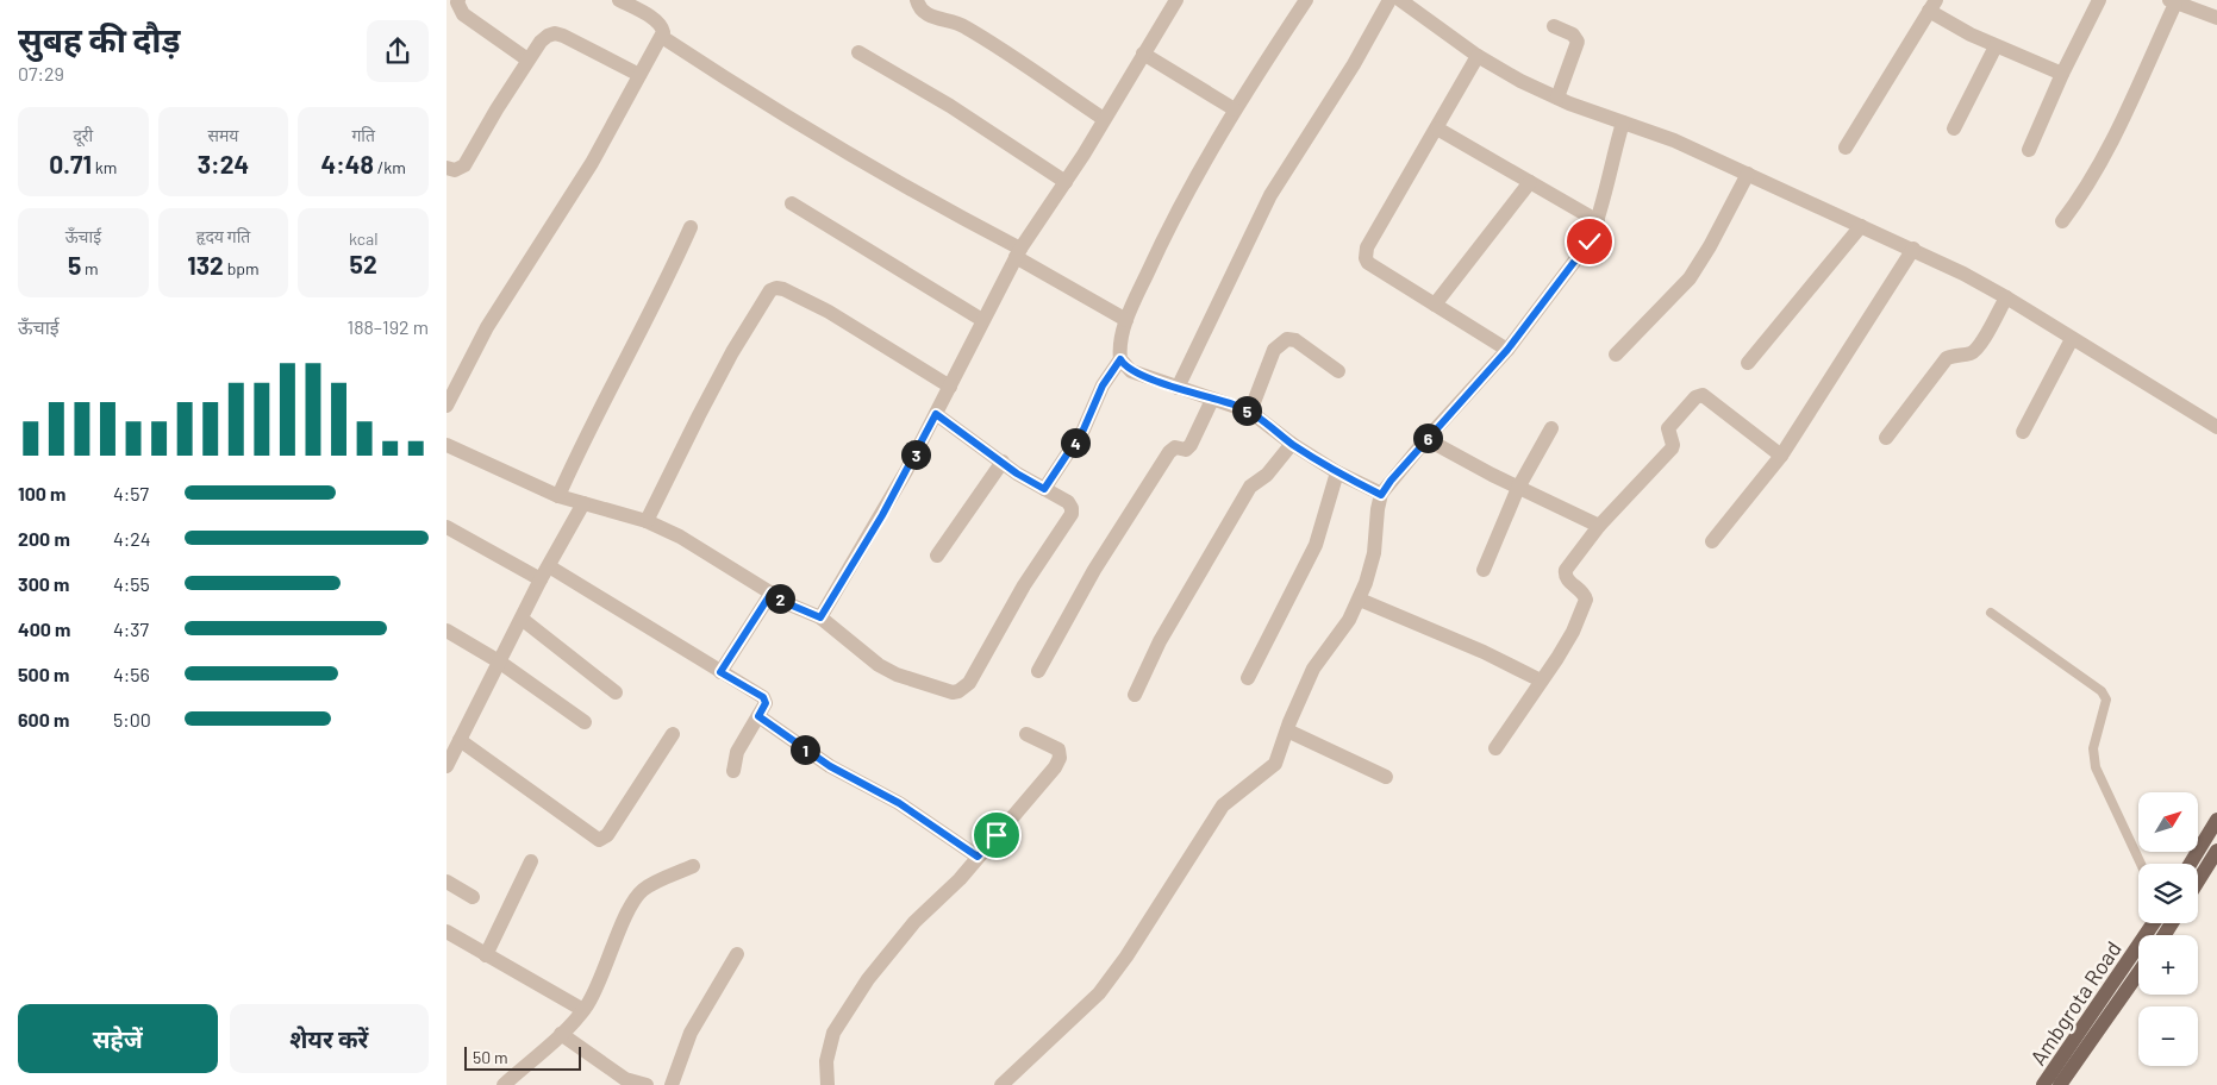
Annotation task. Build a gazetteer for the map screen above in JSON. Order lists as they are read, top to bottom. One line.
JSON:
{"streets":{"main road":["Ambgrota Road"]},"scale_bar":"50 m","north":"top right","page":{"heading":["सुबह की दौड़","07:29"],"stats":[["दूरी","0.71 km"],["समय","3:24"],["गति","4:48 /km"],["ऊँचाई","5 m"],["हृदय गति","132 bpm"],["kcal","52"]],"chart":["ऊँचाई","188–192 m"],"pins":["5","6","4","3","2","1"],"list":[{"name":"100 m","note":"4:57"},{"name":"200 m","note":"4:24"},{"name":"300 m","note":"4:55"},{"name":"400 m","note":"4:37"},{"name":"500 m","note":"4:56"},{"name":"600 m","note":"5:00"}],"map_buttons":["+","−"],"buttons":["सहेजें","शेयर करें"],"scale":"50 m"}}
